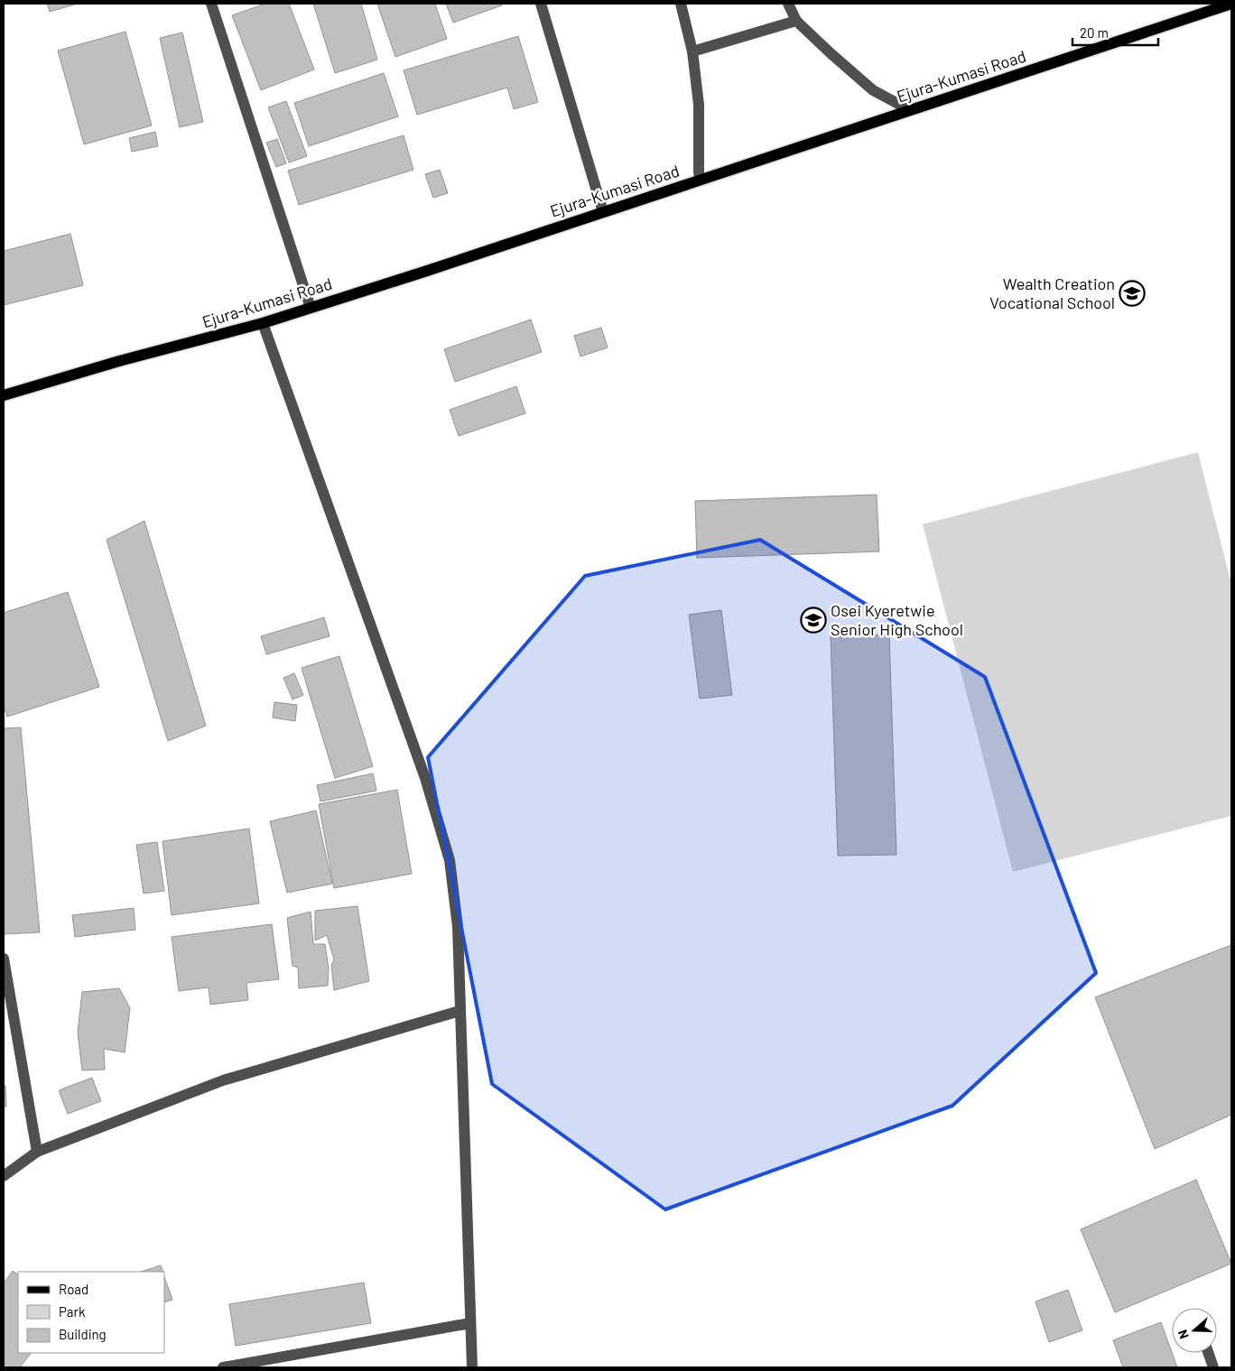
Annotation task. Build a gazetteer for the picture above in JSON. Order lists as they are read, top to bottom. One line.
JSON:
{"streets":{"main road":["Ejura-Kumasi Road"]},"places":{"school or university":["Wealth Creation Vocational School","Osei Kyeretwie Senior High School"]},"legend":["Road","Park","Building"],"scale_bar":"20 m","north":"left"}
